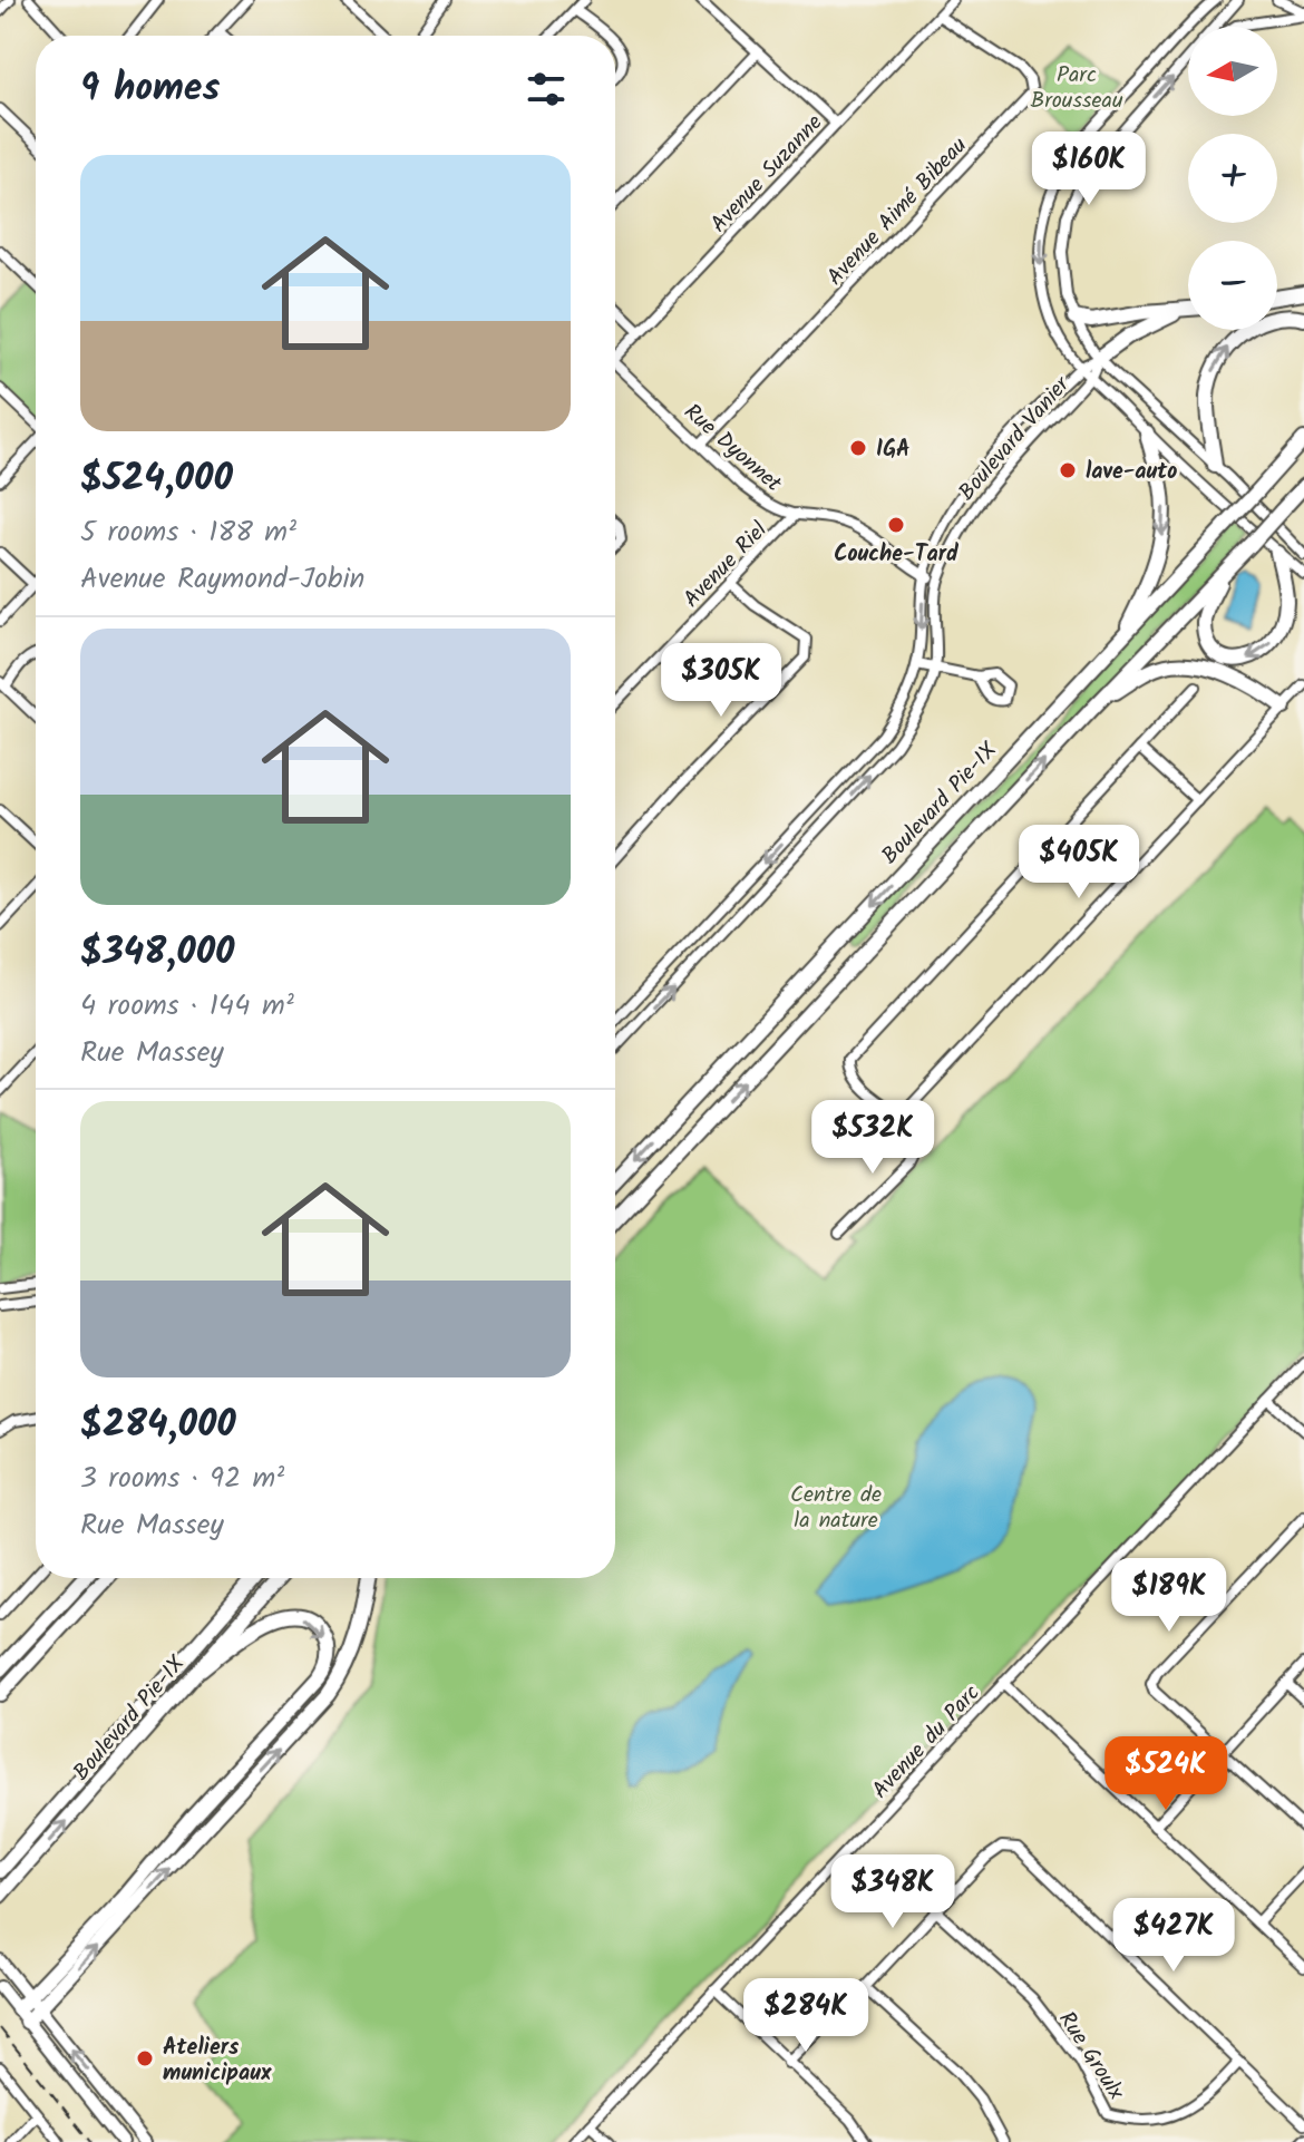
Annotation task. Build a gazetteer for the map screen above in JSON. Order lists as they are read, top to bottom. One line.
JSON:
{"streets":{"highway":["Boulevard Pie-IX"],"street":["Avenue Suzanne","Avenue Aimé Bibeau","Boulevard Vanier","Rue Dyonnet","Avenue Riel","Avenue du Parc","Rue Groulx"]},"crossings":[["Avenue Suzanne","Avenue Aimé Bibeau"],["Avenue Aimé Bibeau","Rue Dyonnet"],["Boulevard Vanier","Rue Dyonnet"],["Rue Dyonnet","Avenue Riel"]],"parks":["Parc Brousseau","Centre de la nature"],"places":["IGA","lave-auto","Couche-Tard","Ateliers municipaux"],"north":"left","page":{"map_buttons":["+","−"],"heading":"9 homes","price":["$160K","$305K","$405K","$532K","$189K","$524K","$348K","$427K","$284K"],"list":[{"name":"$524,000","note":"5 rooms · 188 m² · Avenue Raymond-Jobin"},{"name":"$348,000","note":"4 rooms · 144 m² · Rue Massey"},{"name":"$284,000","note":"3 rooms · 92 m² · Rue Massey"}]}}
